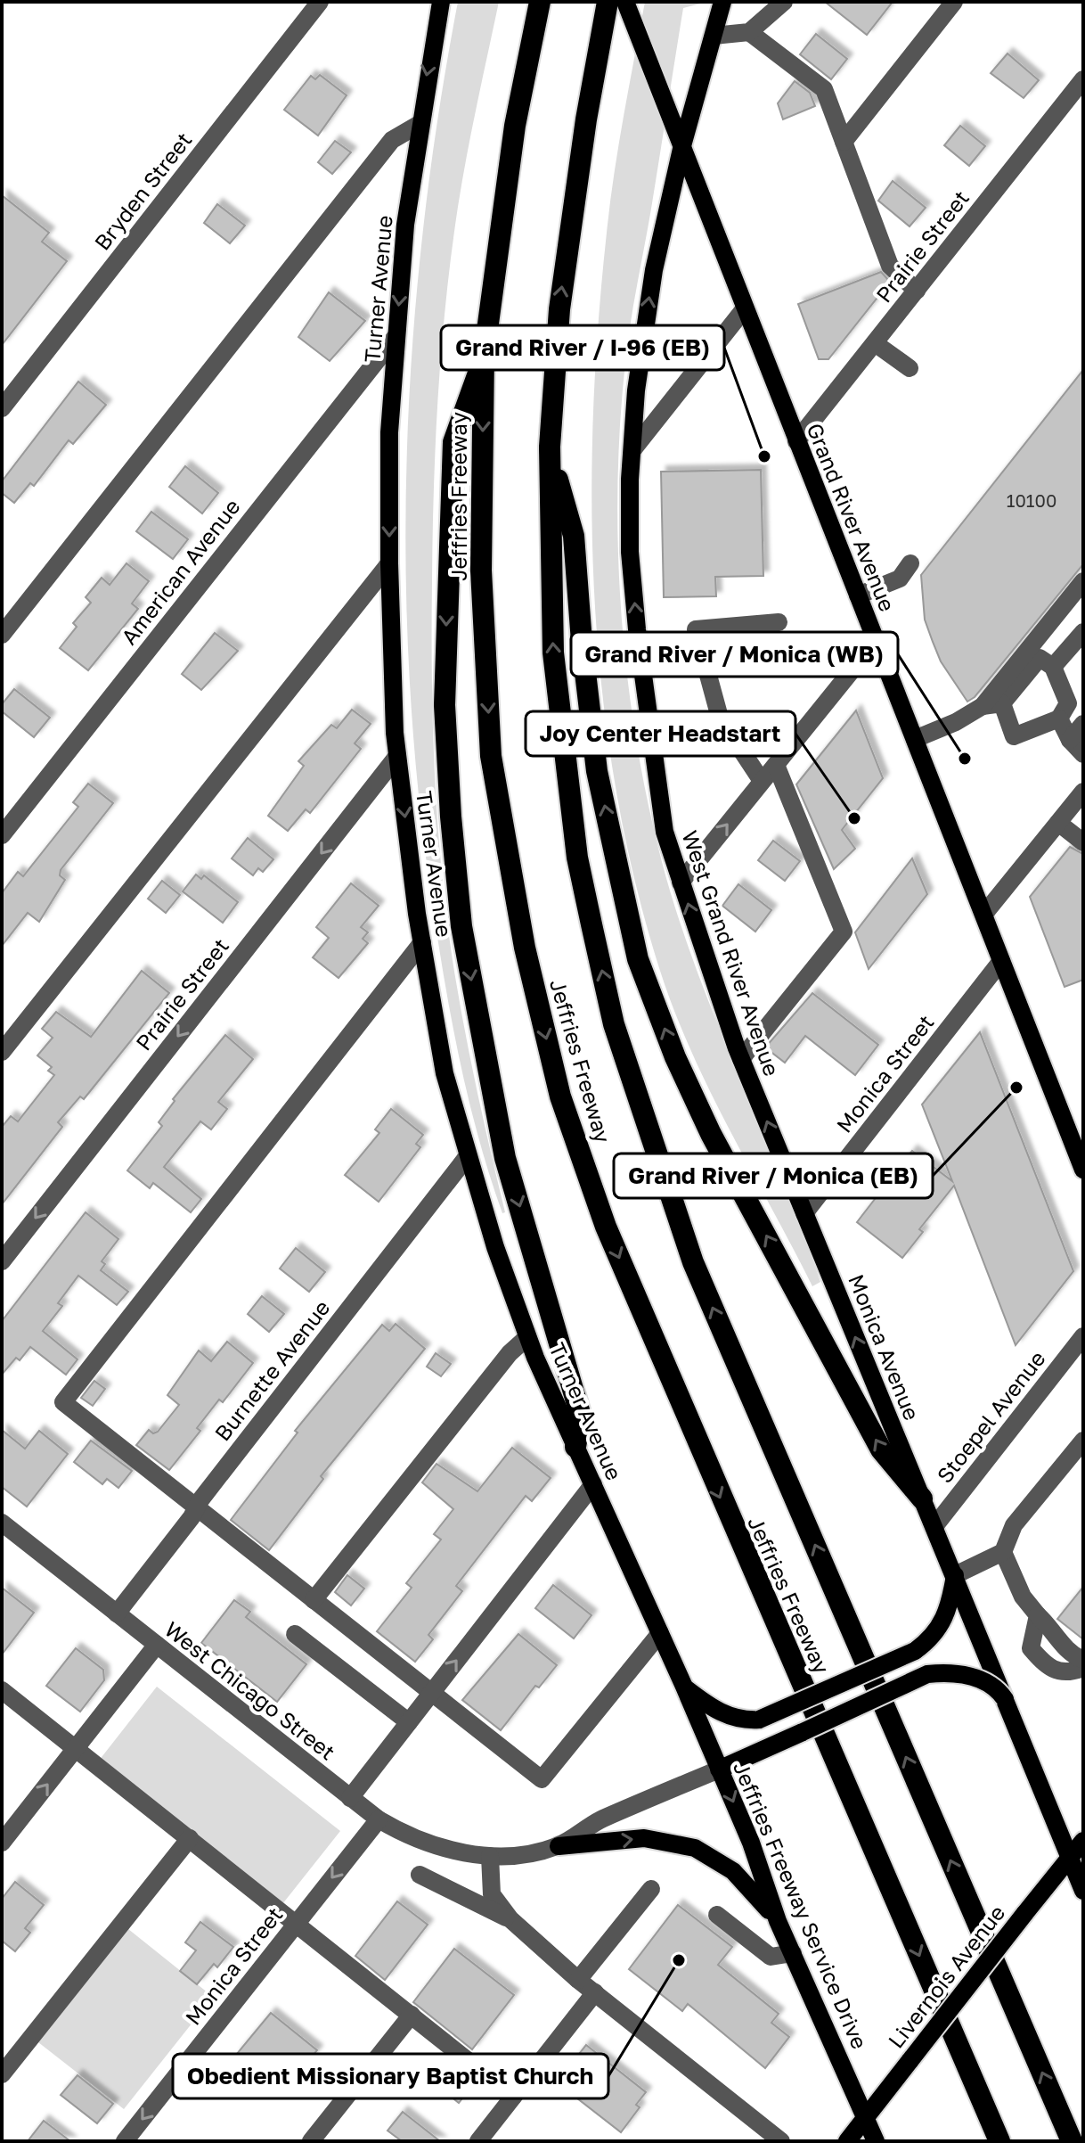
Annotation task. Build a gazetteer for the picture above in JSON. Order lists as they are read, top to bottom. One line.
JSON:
{"streets":{"highway":["Jeffries Freeway"],"main road":["Turner Avenue","Grand River Avenue","West Grand River Avenue","Monica Avenue","Jeffries Freeway Service Drive","Livernois Avenue"],"street":["Bryden Street","Prairie Street","American Avenue","Monica Street","Burnette Avenue","Stoepel Avenue","West Chicago Street"]},"crossings":[["Prairie Street","Turner Avenue"],["Prairie Street","Grand River Avenue"],["Turner Avenue","American Avenue"],["Turner Avenue","Burnette Avenue"],["Turner Avenue","Jeffries Freeway Service Drive"],["Grand River Avenue","West Grand River Avenue"],["Grand River Avenue","Monica Street"],["West Grand River Avenue","Monica Street"],["West Grand River Avenue","Monica Avenue"],["Monica Street","Monica Avenue"],["Monica Street","West Chicago Street"],["Burnette Avenue","West Chicago Street"],["West Chicago Street","Jeffries Freeway Service Drive"],["Jeffries Freeway Service Drive","Livernois Avenue"]],"one_way":["Turner Avenue","West Grand River Avenue","Monica Avenue"],"places":["Grand River / I-96 (EB)","Grand River / Monica (WB)","Joy Center Headstart","Grand River / Monica (EB)","Obedient Missionary Baptist Church"],"house_numbers":["10100"]}
